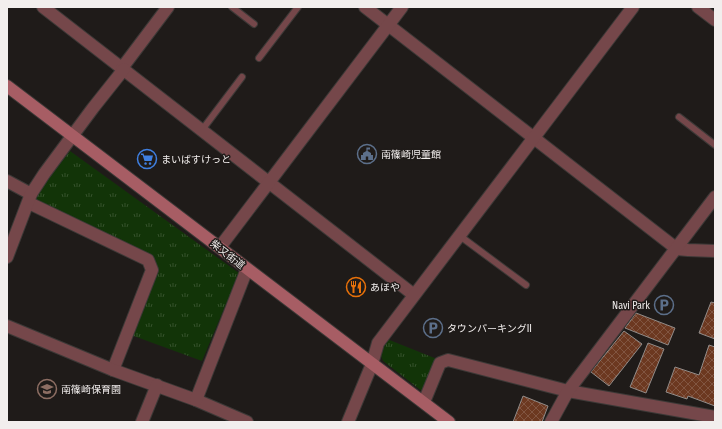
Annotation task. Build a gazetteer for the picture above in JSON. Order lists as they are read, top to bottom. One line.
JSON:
{"streets":{"main road":["柴又街道"]},"places":{"public building":["南篠崎児童館"],"supermarket":["まいばすけっと"],"restaurant":["あほや"],"parking":["Navi Park","タウンパーキングII"],"school or university":["南篠崎保育園"]}}
